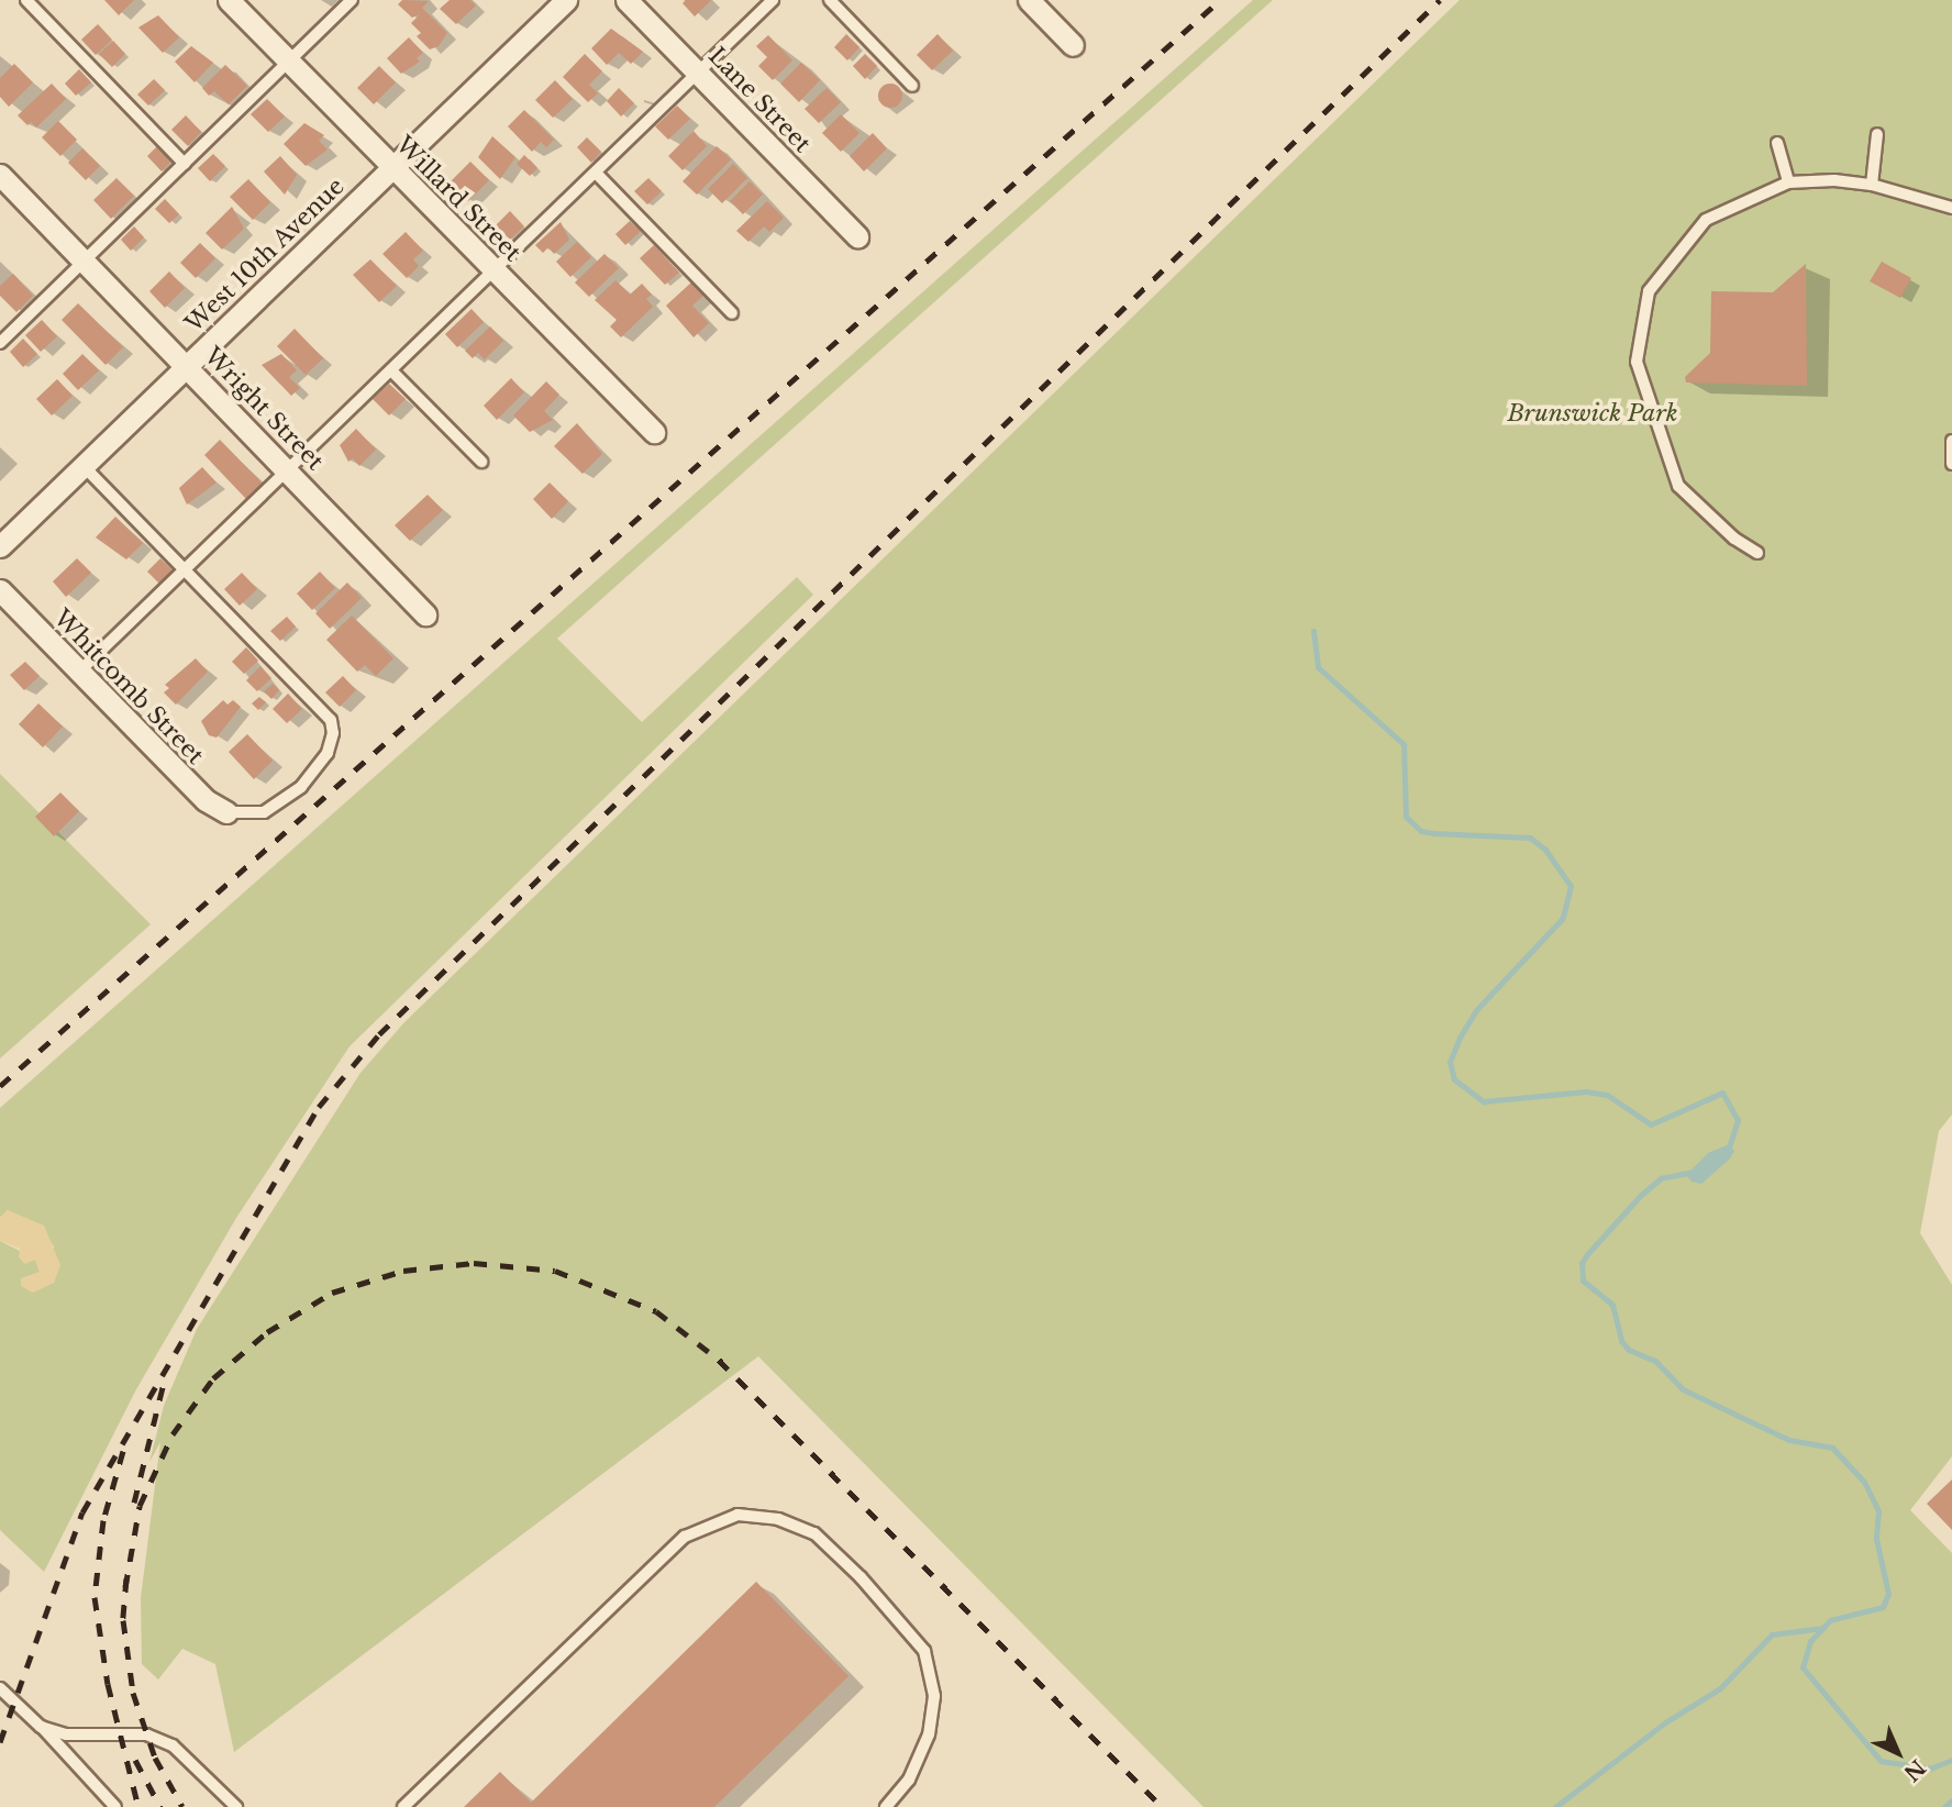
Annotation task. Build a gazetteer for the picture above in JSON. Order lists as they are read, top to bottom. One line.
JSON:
{"streets":{"street":["Lane Street","Willard Street","West 10th Avenue","Wright Street","Whitcomb Street"]},"crossings":[["Willard Street","West 10th Avenue"],["West 10th Avenue","Wright Street"]],"parks":["Brunswick Park"],"north":"bottom right"}
